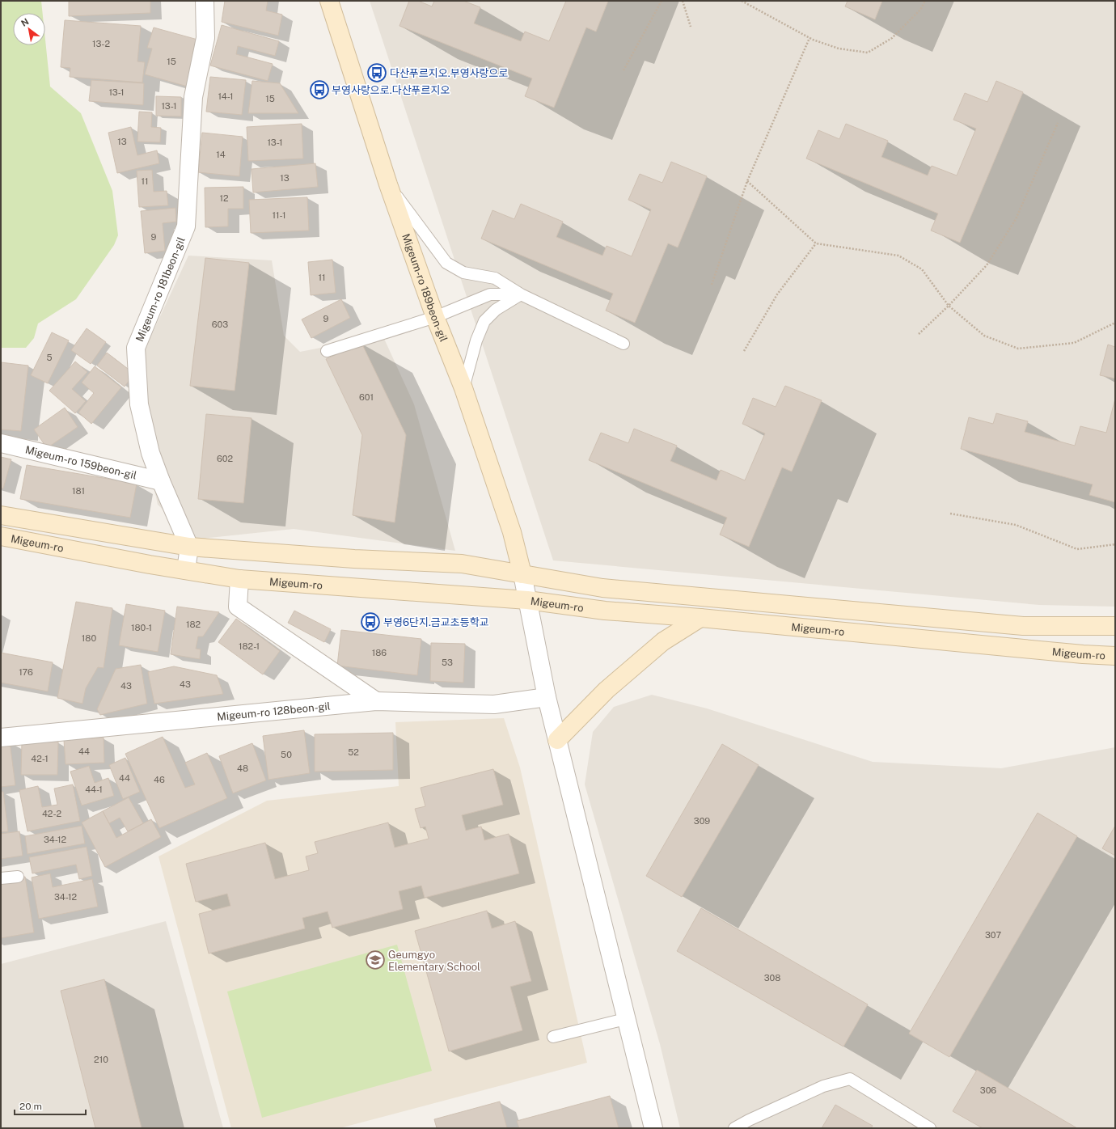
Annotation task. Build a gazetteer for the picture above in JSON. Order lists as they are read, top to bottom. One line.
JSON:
{"streets":{"street":["Migeum-ro 189beon-gil","Migeum-ro 181beon-gil","Migeum-ro 159beon-gil","Migeum-ro","Migeum-ro 128beon-gil"]},"crossings":[["Migeum-ro 189beon-gil","Migeum-ro"],["Migeum-ro 181beon-gil","Migeum-ro 159beon-gil"],["Migeum-ro 181beon-gil","Migeum-ro"]],"places":{"bus stop":["다산푸르지오.부영사랑으로","부영사랑으로.다산푸르지오","부영6단지.금교초등학교"],"school or university":["Geumgyo Elementary School"]},"house_numbers":["13-2","15","13-1","14-1","15","13-1","13","13-1","14","13","11","12","11-1","9","11","9","603","5","601","602","181","182","180-1","180","182-1","186","53","176","43","43","44","52","50","42-1","48","44","46","44-1","42-2","309","34-12","34-12","307","308","210","306"],"scale_bar":"20 m","north":"top left"}
